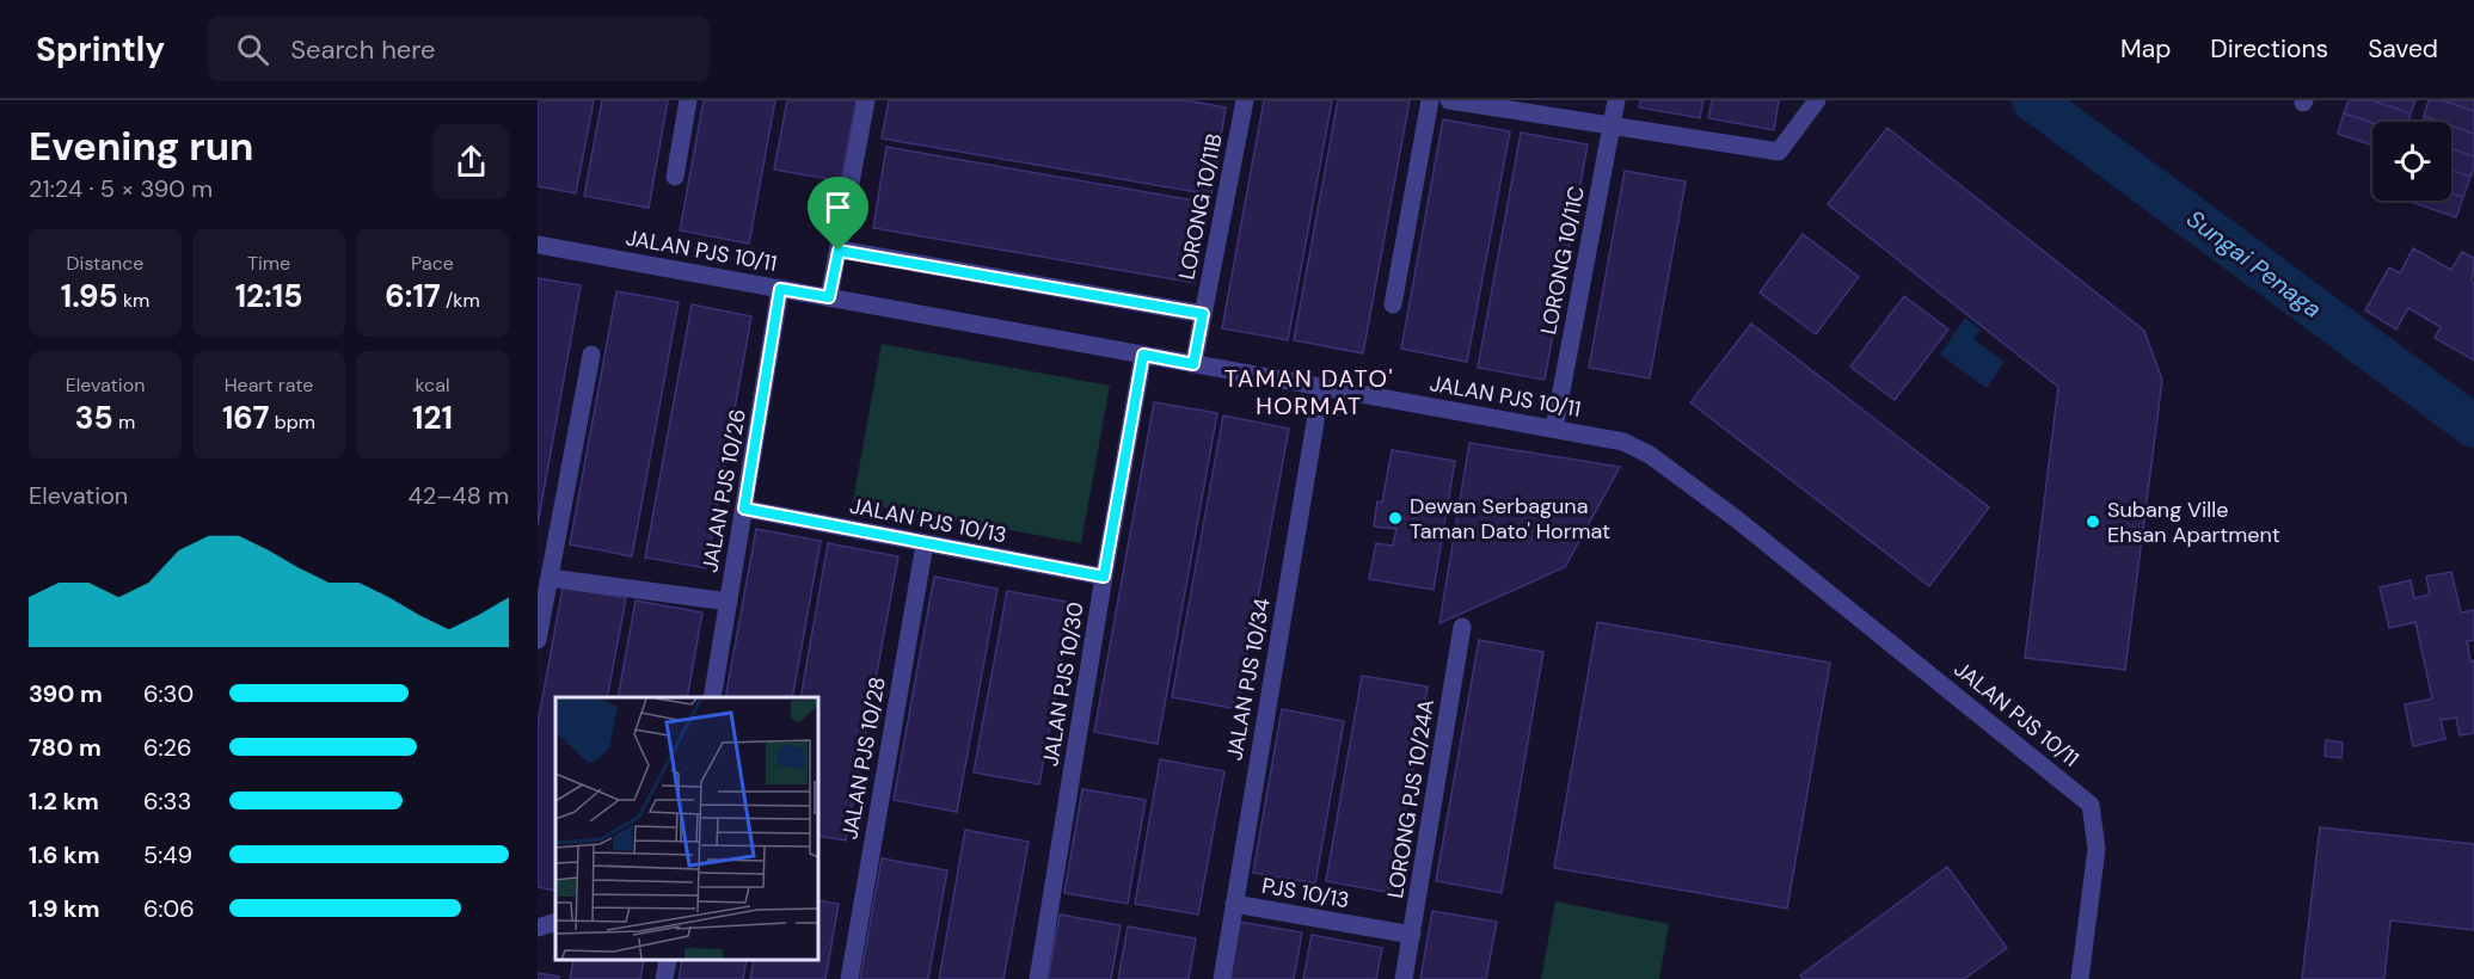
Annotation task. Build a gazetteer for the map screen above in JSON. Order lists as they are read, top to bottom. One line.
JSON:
{"streets":{"street":["LORONG 10/11B","JALAN PJS 10/11","LORONG 10/11C","JALAN PJS 10/26","JALAN PJS 10/13","JALAN PJS 10/34","JALAN PJS 10/30","JALAN PJS 10/28","LORONG PJS 10/24A","PJS 10/13"]},"crossings":[["LORONG 10/11B","JALAN PJS 10/11"],["JALAN PJS 10/11","LORONG 10/11C"],["JALAN PJS 10/11","JALAN PJS 10/26"],["JALAN PJS 10/11","JALAN PJS 10/34"],["JALAN PJS 10/11","JALAN PJS 10/30"],["JALAN PJS 10/26","JALAN PJS 10/13"],["JALAN PJS 10/13","JALAN PJS 10/30"],["JALAN PJS 10/13","JALAN PJS 10/28"],["JALAN PJS 10/34","PJS 10/13"],["LORONG PJS 10/24A","PJS 10/13"]],"districts":["TAMAN DATO' HORMAT"],"water":["Sungai Penaga"],"places":["Dewan Serbaguna Taman Dato' Hormat","Subang Ville Ehsan Apartment"],"page":{"header":"Sprintly","search":"Search here","nav":["Map","Directions","Saved"],"heading":["Evening run","21:24 · 5 × 390 m"],"stats":[["Distance","1.95 km"],["Time","12:15"],["Pace","6:17 /km"],["Elevation","35 m"],["Heart rate","167 bpm"],["kcal","121"]],"chart":["Elevation","42–48 m"],"list":[{"name":"390 m","note":"6:30"},{"name":"780 m","note":"6:26"},{"name":"1.2 km","note":"6:33"},{"name":"1.6 km","note":"5:49"},{"name":"1.9 km","note":"6:06"}]}}
